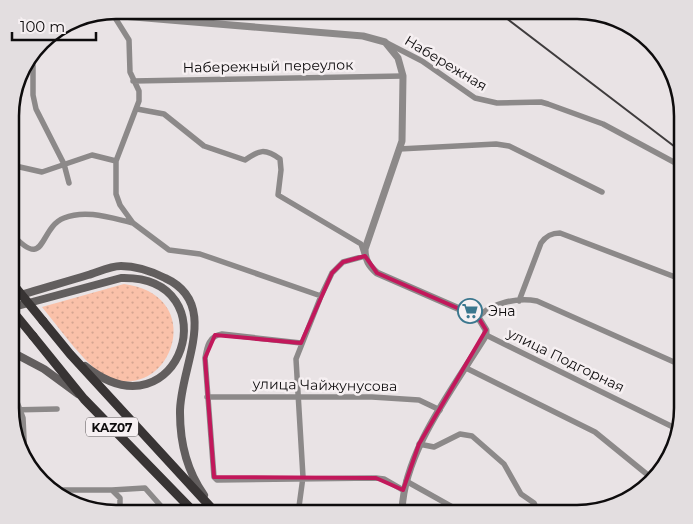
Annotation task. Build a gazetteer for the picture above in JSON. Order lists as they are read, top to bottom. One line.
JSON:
{"streets":{"highway":["KAZ07"],"street":["Набережная","Набережный переулок","улица Подгорная","улица Чайжунусова"]},"places":{"supermarket":["Эна"]},"scale_bar":"100 m"}
